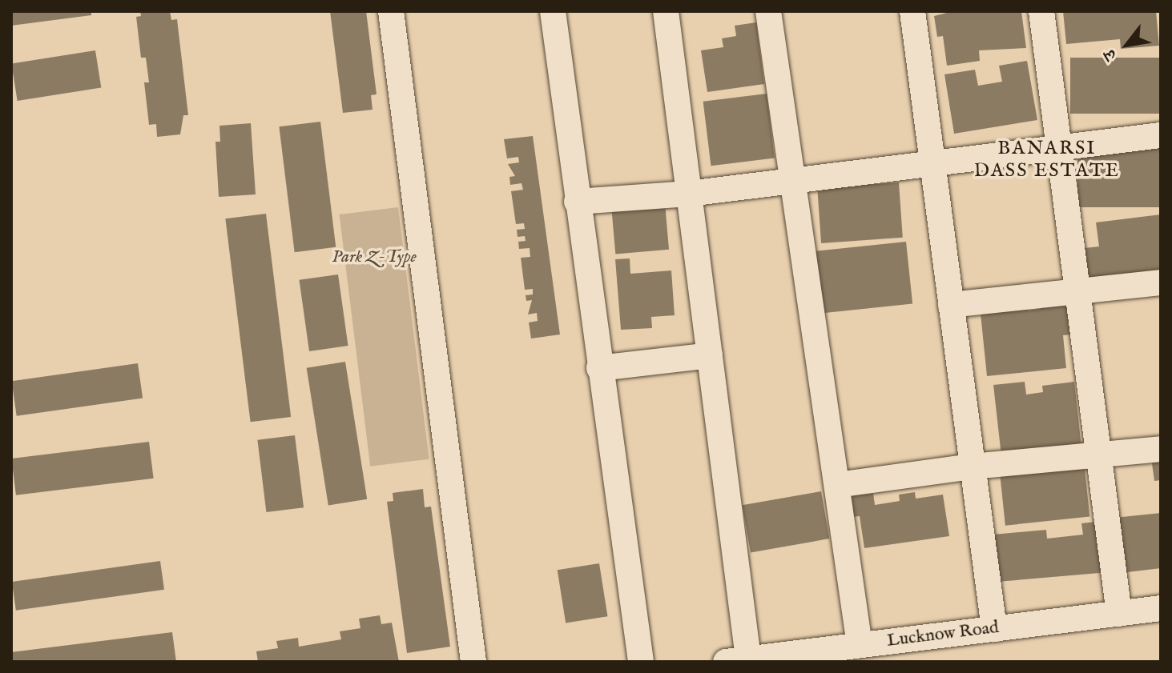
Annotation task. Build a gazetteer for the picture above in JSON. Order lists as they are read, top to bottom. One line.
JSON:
{"streets":{"street":["Lucknow Road"]},"districts":["BANARSI DASS ESTATE"],"parks":["Park Z-Type"],"north":"bottom left"}
